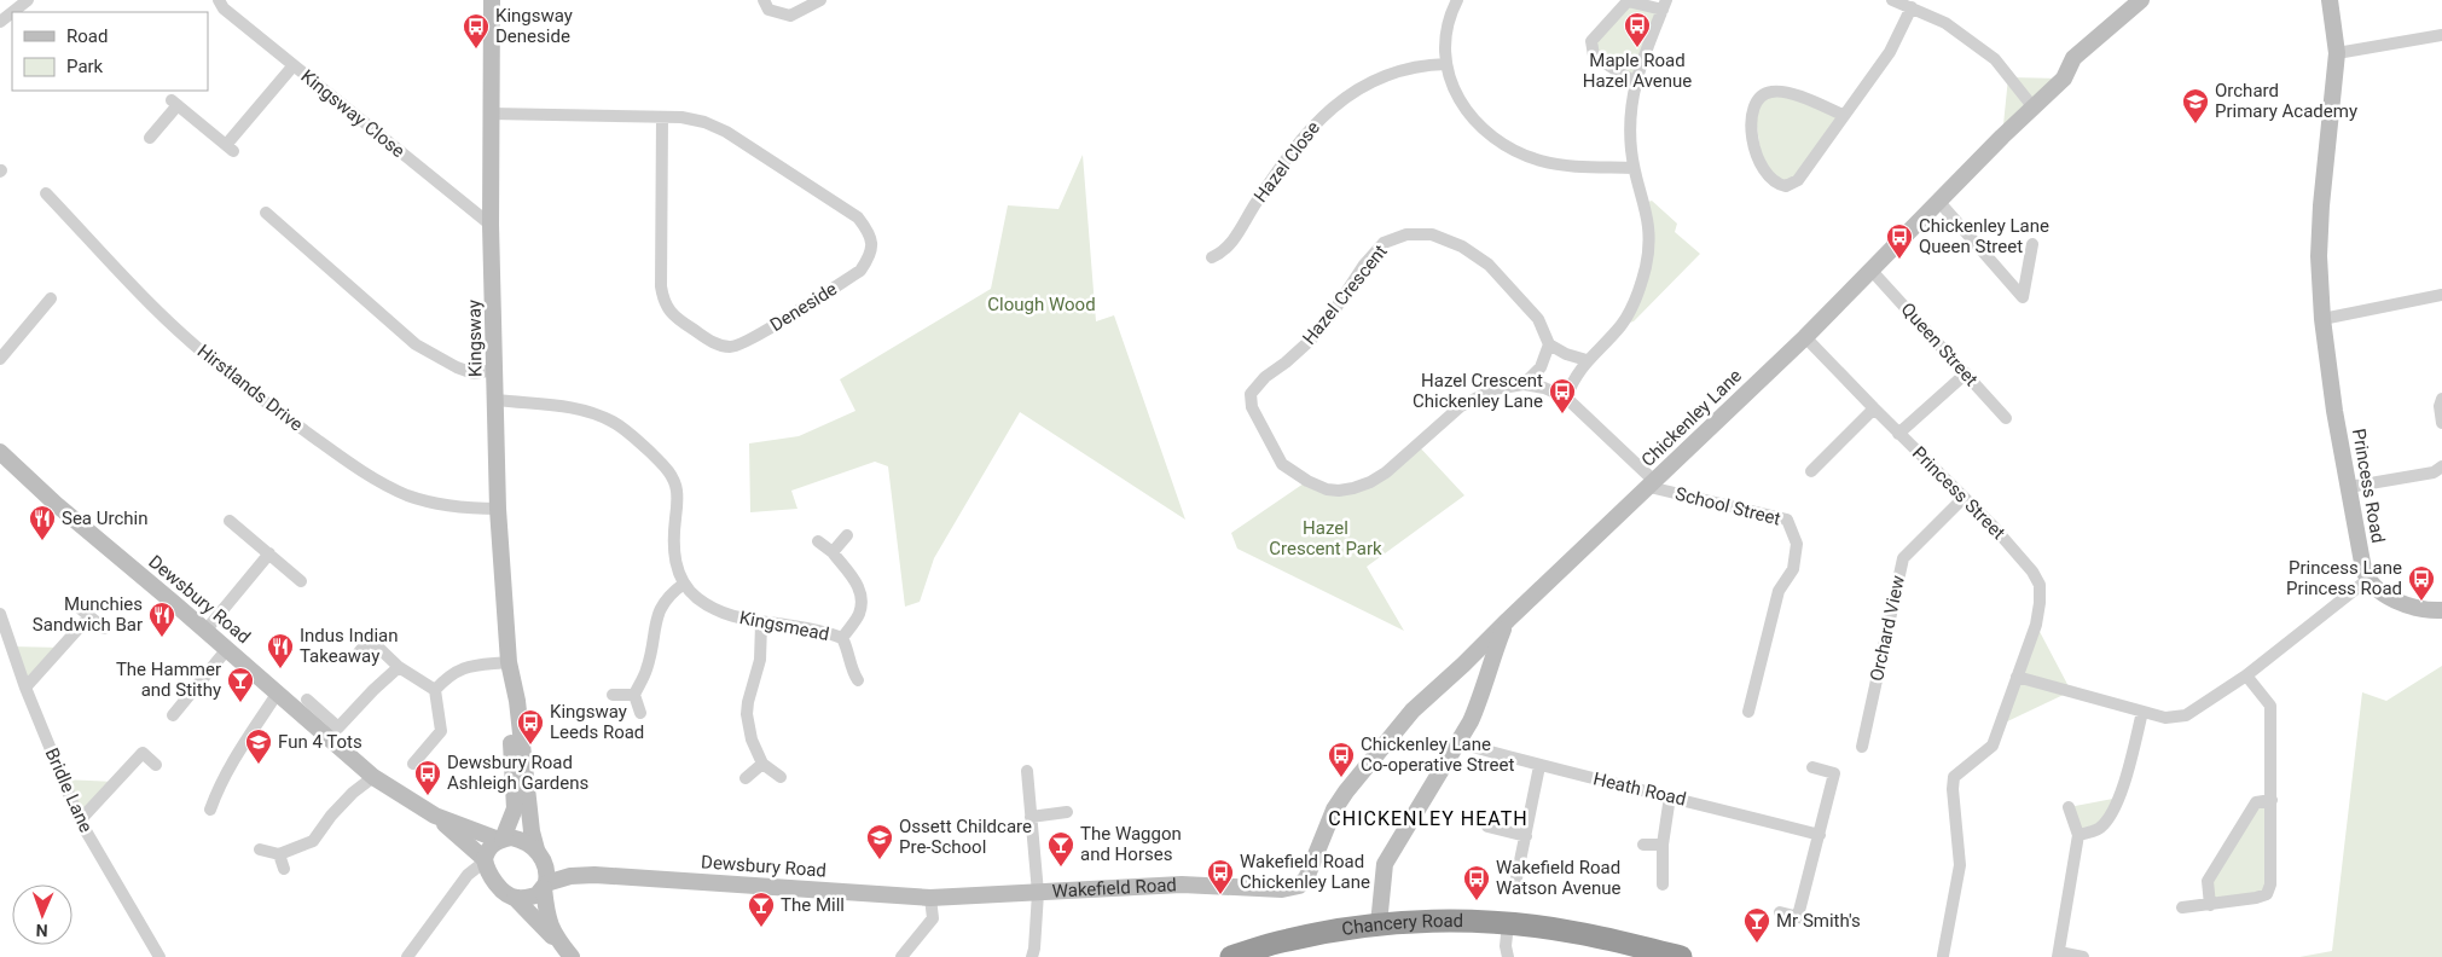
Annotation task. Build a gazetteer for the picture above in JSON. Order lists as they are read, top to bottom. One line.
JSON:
{"streets":{"highway":["Chancery Road"],"street":["Kingsway Close","Hazel Close","Hazel Crescent","Deneside","Kingsway","Queen Street","Hirstlands Drive","Chickenley Lane","Princess Road","Princess Street","School Street","Dewsbury Road","Kingsmead","Orchard View","Heath Road","Bridle Lane","Wakefield Road"]},"crossings":[["Kingsway Close","Kingsway"],["Hazel Crescent","Chickenley Lane"],["Hazel Crescent","School Street"],["Deneside","Kingsway"],["Kingsway","Hirstlands Drive"],["Kingsway","Dewsbury Road"],["Kingsway","Kingsmead"],["Queen Street","Chickenley Lane"],["Chickenley Lane","Princess Street"],["Chickenley Lane","School Street"],["Chickenley Lane","Wakefield Road"],["Princess Street","Orchard View"],["Dewsbury Road","Wakefield Road"]],"districts":["CHICKENLEY HEATH"],"parks":["Clough Wood","Hazel Crescent Park"],"places":{"bus stop":["Maple Road Hazel Avenue","Kingsway Deneside","Chickenley Lane Queen Street","Hazel Crescent Chickenley Lane","Princess Lane Princess Road","Kingsway Leeds Road","Chickenley Lane Co-operative Street","Dewsbury Road Ashleigh Gardens","Wakefield Road Chickenley Lane","Wakefield Road Watson Avenue"],"school or university":["Orchard Primary Academy","Fun 4 Tots","Ossett Childcare Pre-School"],"restaurant":["Sea Urchin","Munchies Sandwich Bar","Indus Indian Takeaway"],"bar":["The Hammer and Stithy","The Waggon and Horses","The Mill","Mr Smith's"]},"legend":["Road","Park"],"north":"bottom"}
